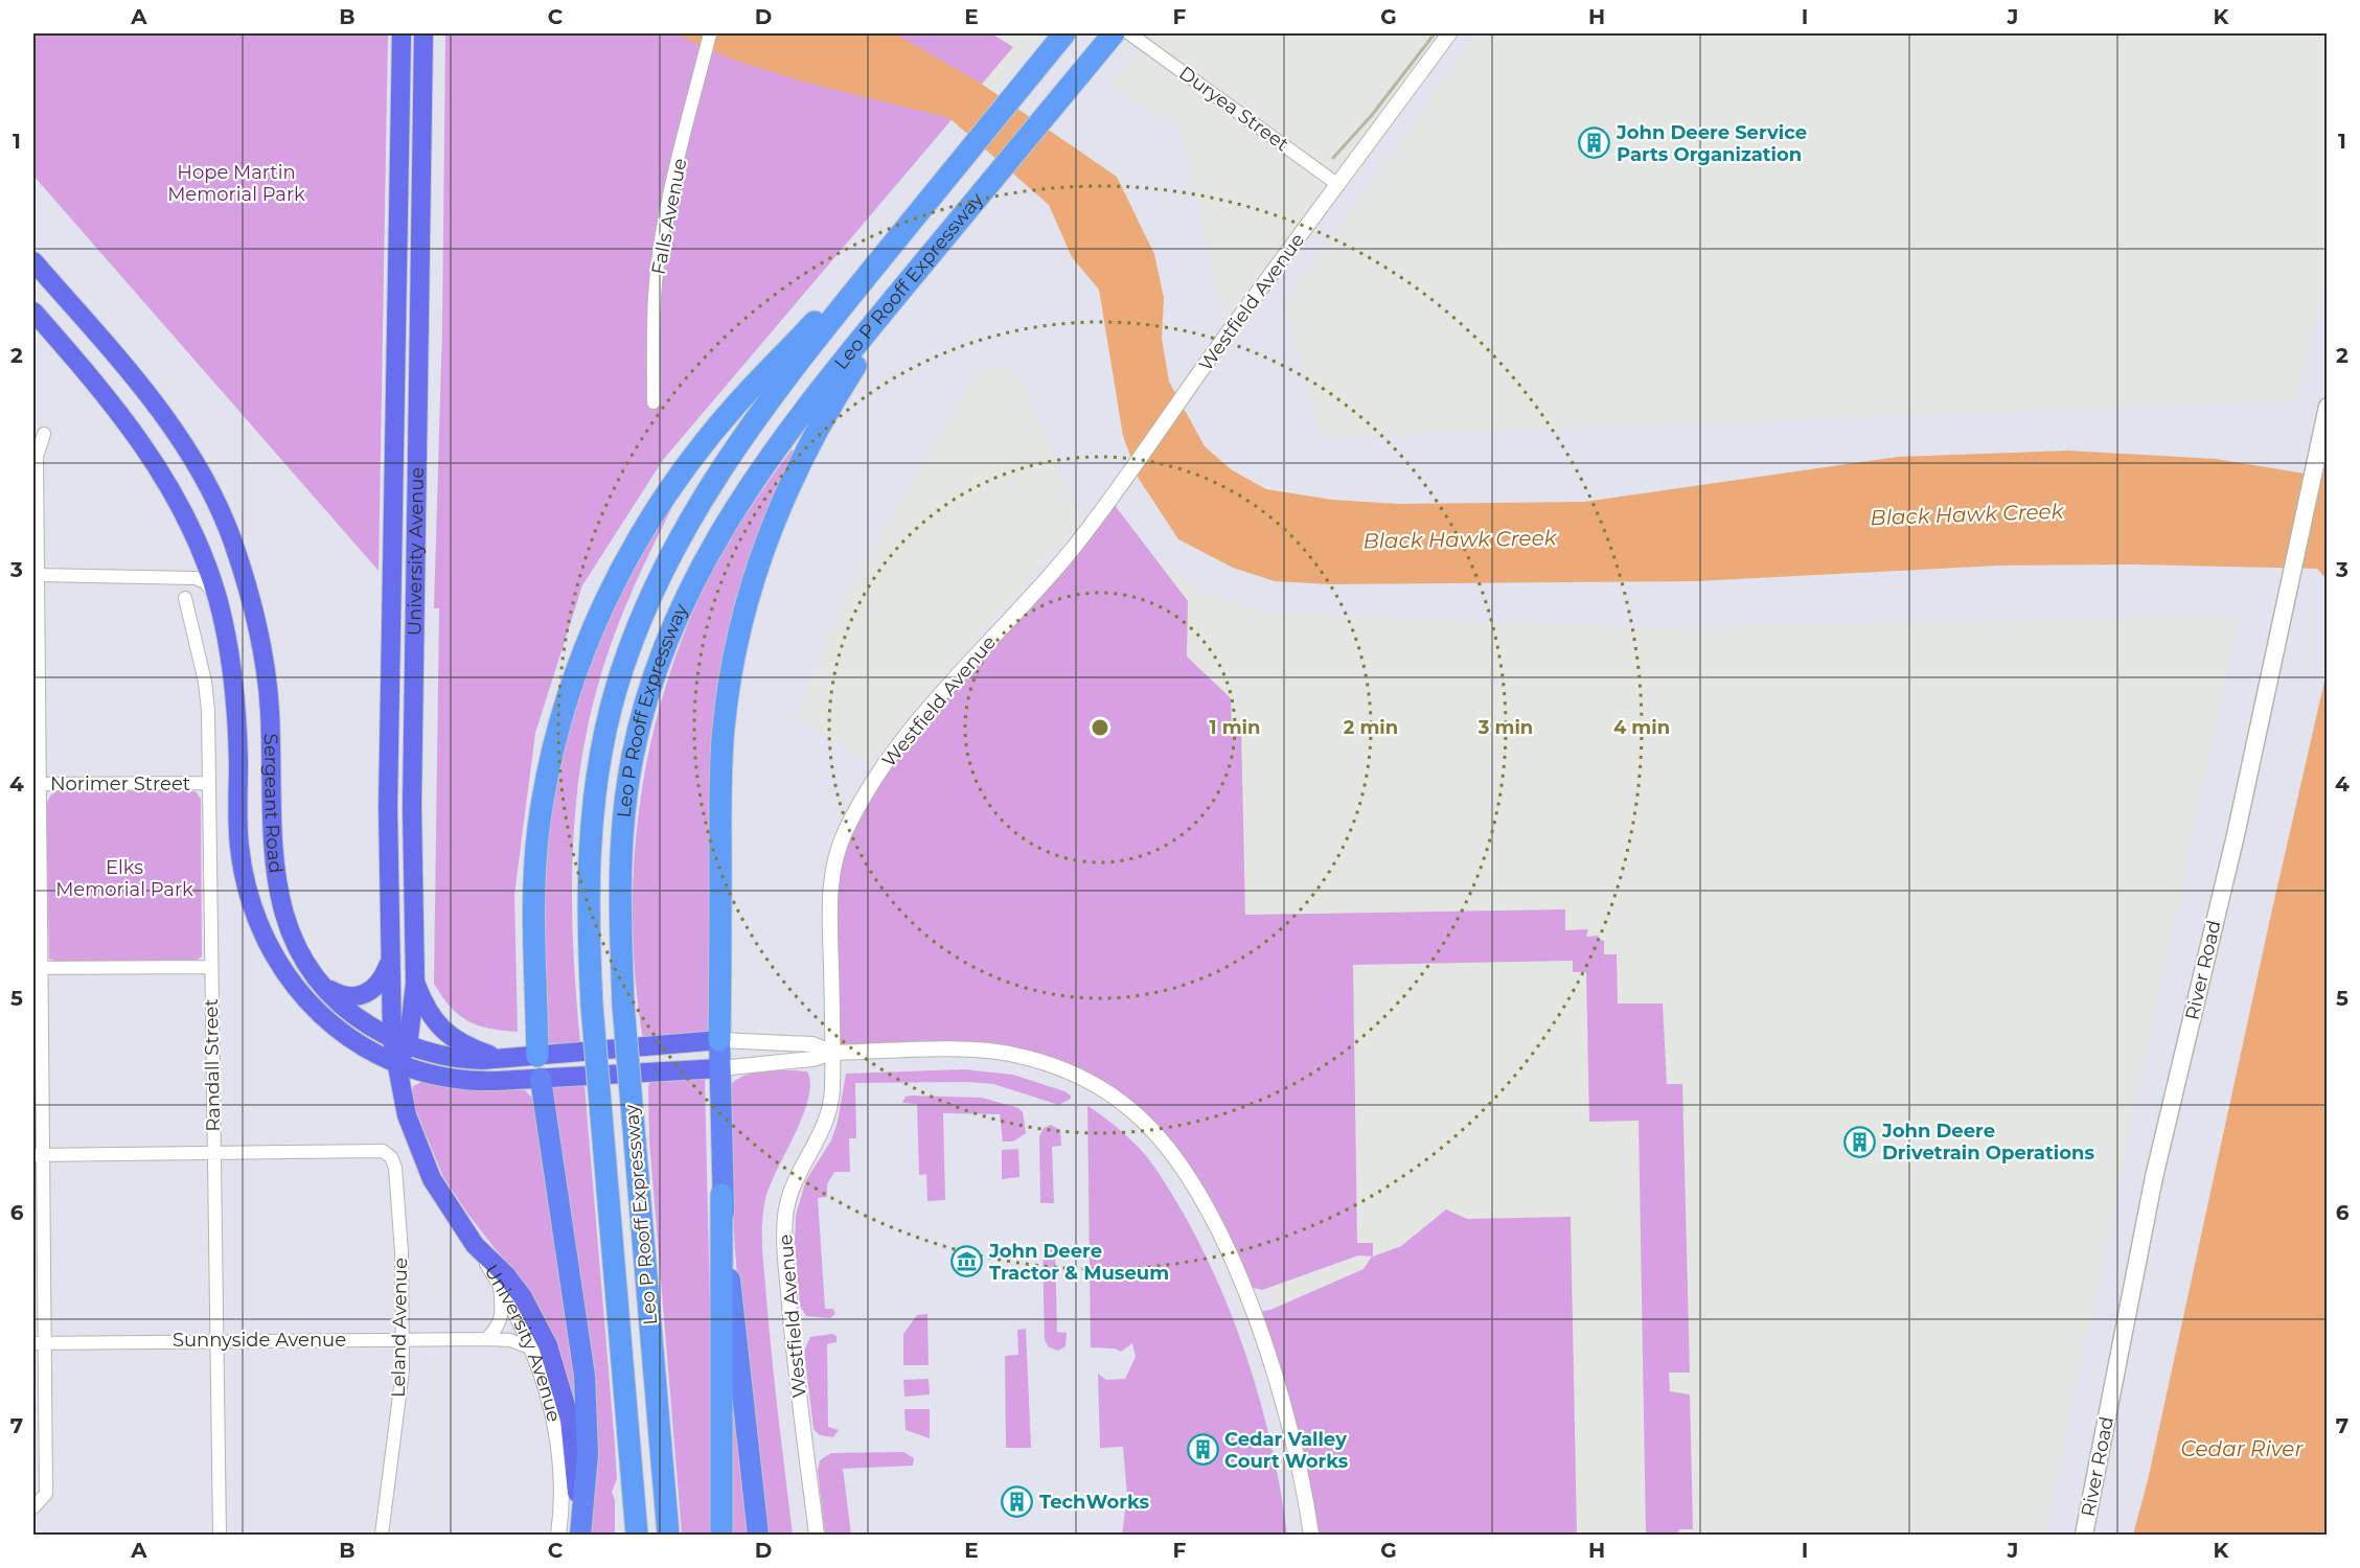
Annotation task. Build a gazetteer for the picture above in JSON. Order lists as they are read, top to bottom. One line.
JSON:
{"streets":{"highway":["Leo P Rooff Expressway"],"main road":["University Avenue","Sergeant Road","River Road"],"street":["Duryea Street","Falls Avenue","Westfield Avenue","Norimer Street","Randall Street","Leland Avenue","Sunnyside Avenue"]},"crossings":[["Duryea Street","Westfield Avenue"],["University Avenue","Sergeant Road"],["University Avenue","Sunnyside Avenue"],["Norimer Street","Randall Street"],["Randall Street","Leland Avenue"],["Randall Street","Sunnyside Avenue"],["Leland Avenue","Sunnyside Avenue"]],"water":["Black Hawk Creek","Cedar River"],"parks":["Hope Martin Memorial Park","Elks Memorial Park"],"places":{"building":["John Deere Service Parts Organization","John Deere Drivetrain Operations","Cedar Valley Court Works","TechWorks"],"museum":["John Deere Tractor & Museum"]},"grid":{"columns":["A","B","C","D","E","F","G","H","I","J","K"],"rows":["1","2","3","4","5","6","7"]},"rings":["1 min","2 min","3 min","4 min"]}
